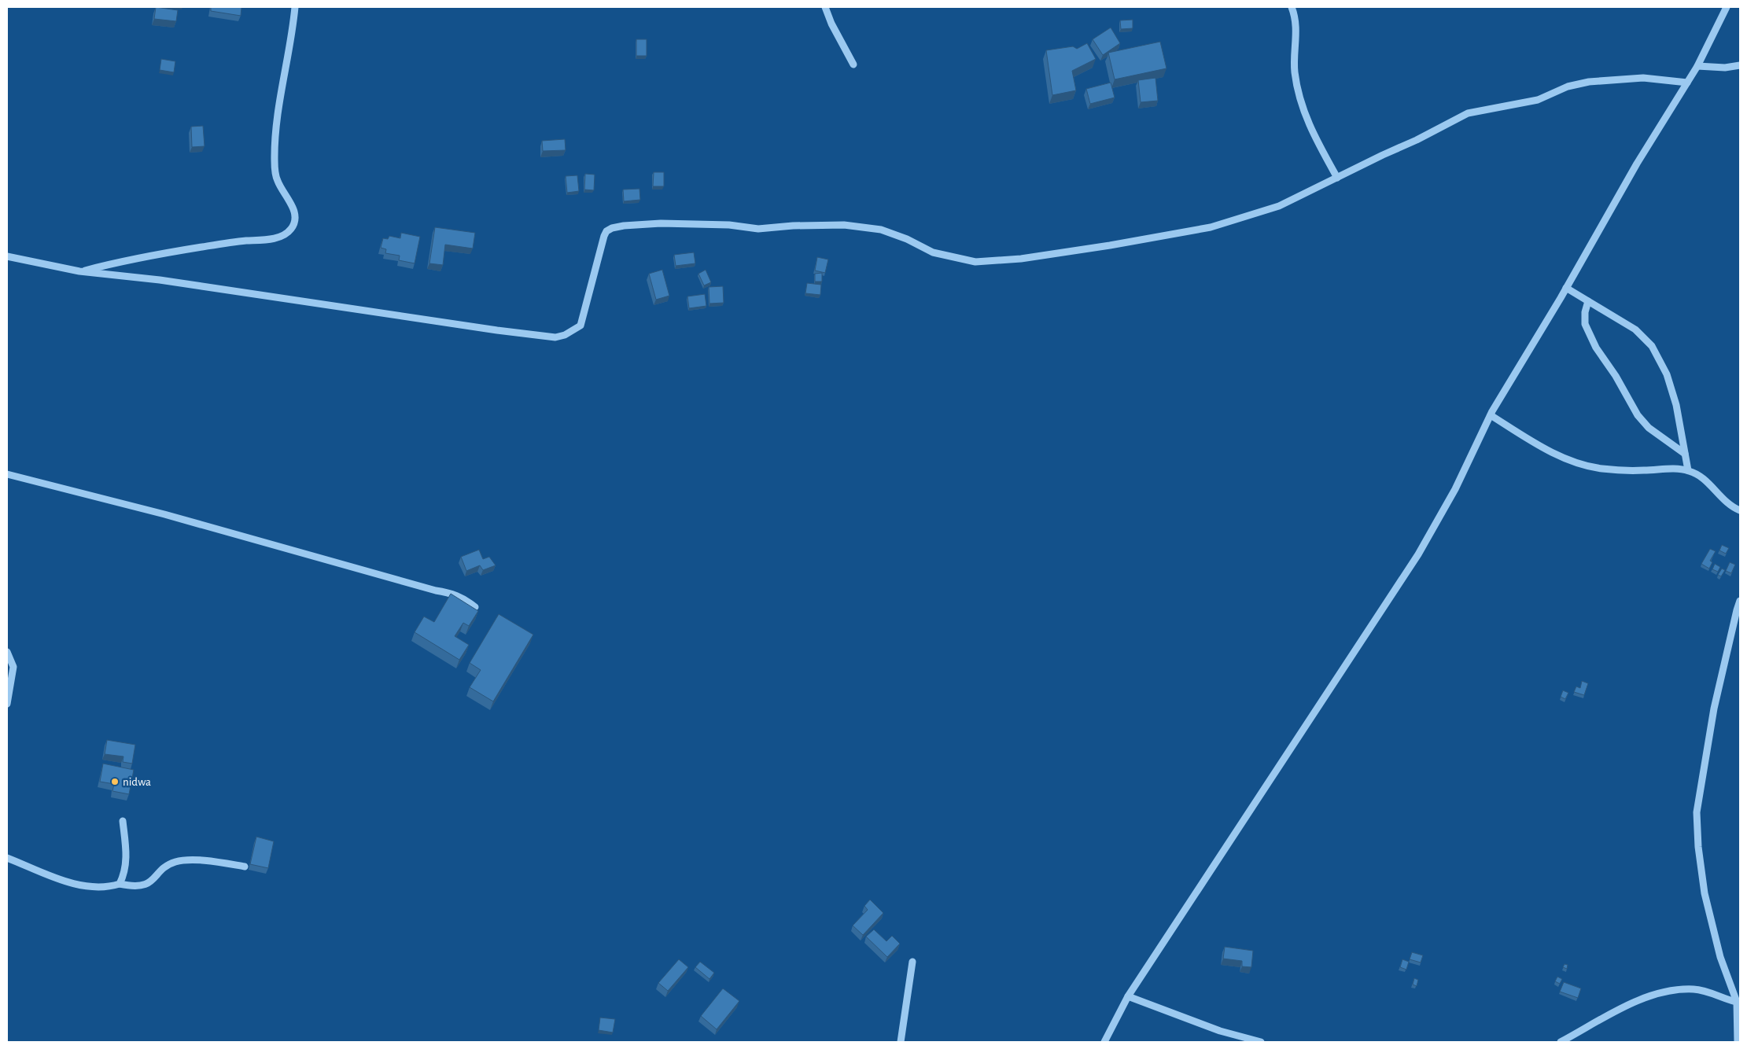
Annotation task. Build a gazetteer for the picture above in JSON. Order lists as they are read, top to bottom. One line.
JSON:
{"places":["nidwa"]}
